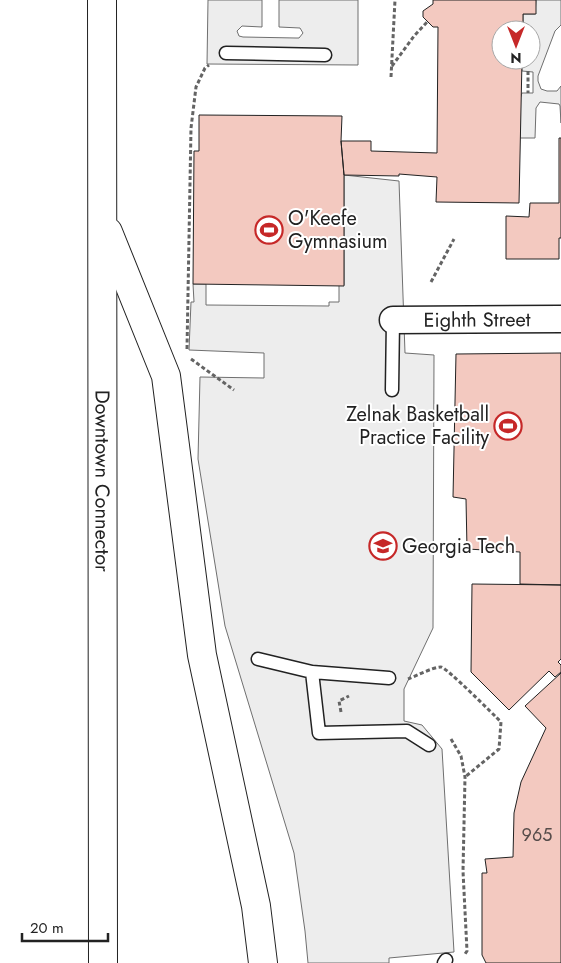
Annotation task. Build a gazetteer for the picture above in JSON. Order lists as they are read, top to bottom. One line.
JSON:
{"streets":{"highway":["Downtown Connector"],"street":["Eighth Street"]},"places":{"sports":["O'Keefe Gymnasium","Zelnak Basketball Practice Facility"],"school or university":["Georgia Tech"]},"house_numbers":["965"],"scale_bar":"20 m","north":"bottom"}
